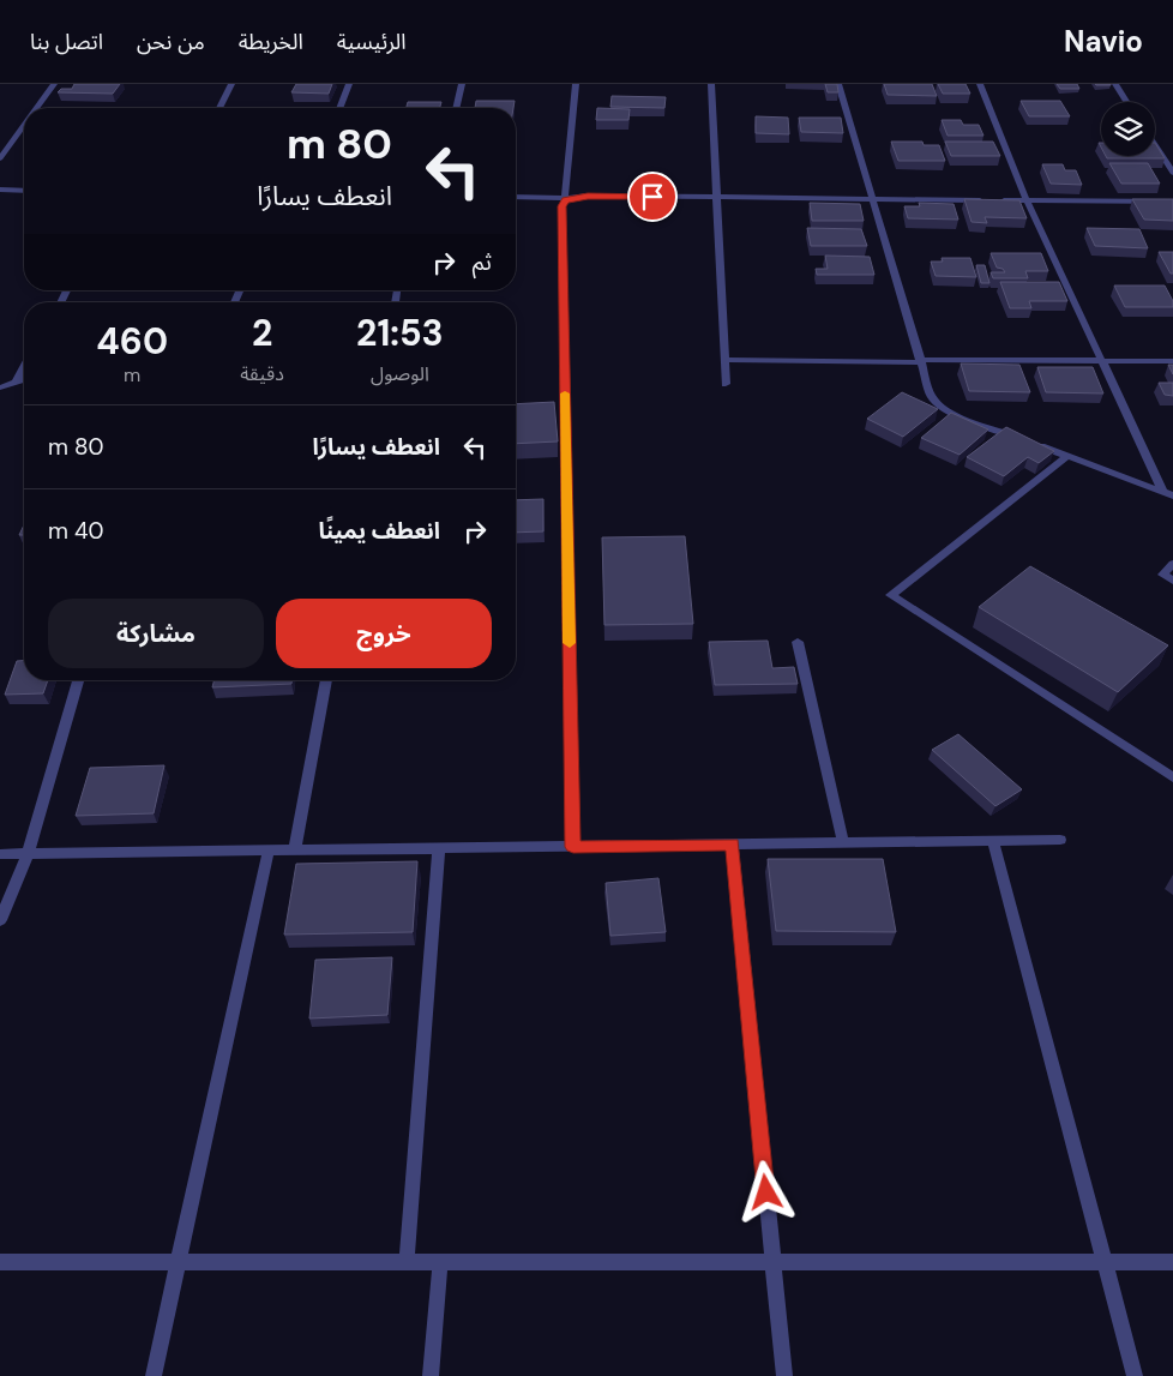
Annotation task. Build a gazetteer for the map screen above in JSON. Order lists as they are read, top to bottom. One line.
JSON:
{"page":{"header":"Navio","nav":["الرئيسية","الخريطة","من نحن","اتصل بنا"],"turn":["80 m","انعطف يسارًا"],"then":"ثم","eta":["21:53","الوصول","2","دقيقة","460","m"],"list":[{"name":"انعطف يسارًا","value":"80 m"},{"name":"انعطف يمينًا","value":"40 m"}],"buttons":["خروج","مشاركة"]}}
